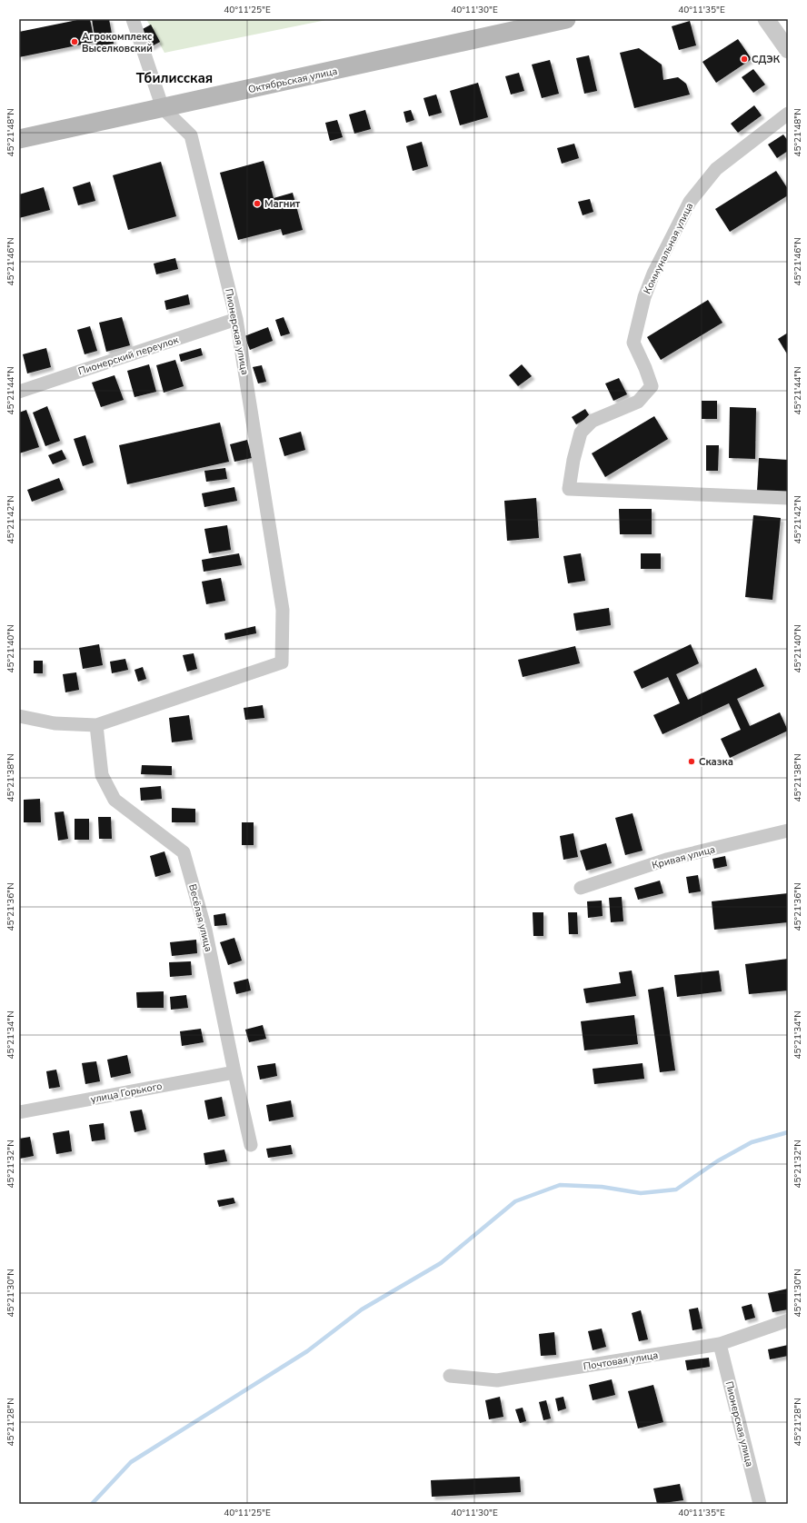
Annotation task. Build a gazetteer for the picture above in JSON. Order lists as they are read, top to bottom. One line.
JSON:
{"streets":{"main road":["Октябрьская улица"],"street":["Коммунальная улица","Пионерская улица","Пионерский переулок","Кривая улица","Весёлая улица","улица Горького","Почтовая улица"]},"crossings":[["Октябрьская улица","Пионерская улица"],["Пионерская улица","Пионерский переулок"],["Пионерская улица","Весёлая улица"],["Пионерская улица","Почтовая улица"],["Весёлая улица","улица Горького"]],"districts":["Тбилисская"],"places":["Агрокомплекс Выселковский","СДЭК","Магнит","Сказка"],"coordinates":["40°11'25\"E","40°11'30\"E","40°11'35\"E","45°21'48\"N","45°21'46\"N","45°21'44\"N","45°21'42\"N","45°21'40\"N","45°21'38\"N","45°21'36\"N","45°21'34\"N","45°21'32\"N","45°21'30\"N","45°21'28\"N"]}
